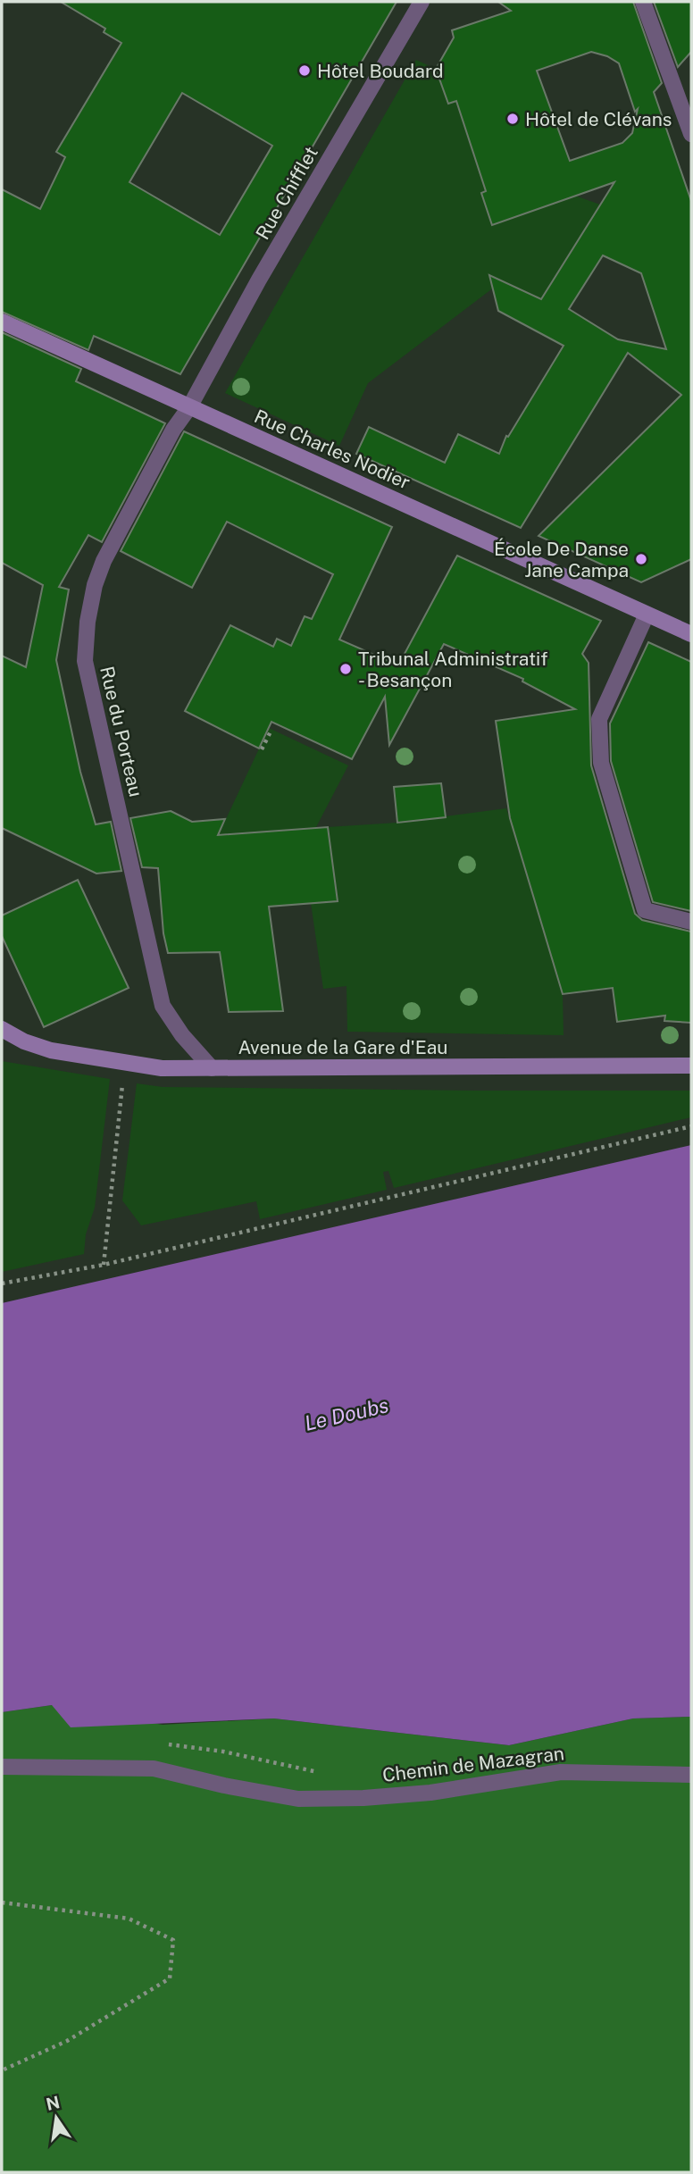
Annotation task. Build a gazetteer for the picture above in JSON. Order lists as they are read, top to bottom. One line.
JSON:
{"streets":{"main road":["Rue Charles Nodier","Avenue de la Gare d'Eau"],"street":["Rue Chifflet","Rue du Porteau","Chemin de Mazagran"]},"crossings":[["Rue Chifflet","Rue Charles Nodier"],["Rue Chifflet","Rue du Porteau"],["Rue Charles Nodier","Rue du Porteau"],["Rue du Porteau","Avenue de la Gare d'Eau"]],"water":["Le Doubs"],"places":["Hôtel Boudard","Hôtel de Clévans","École De Danse Jane Campa","Tribunal Administratif - Besançon"],"north":"top"}
